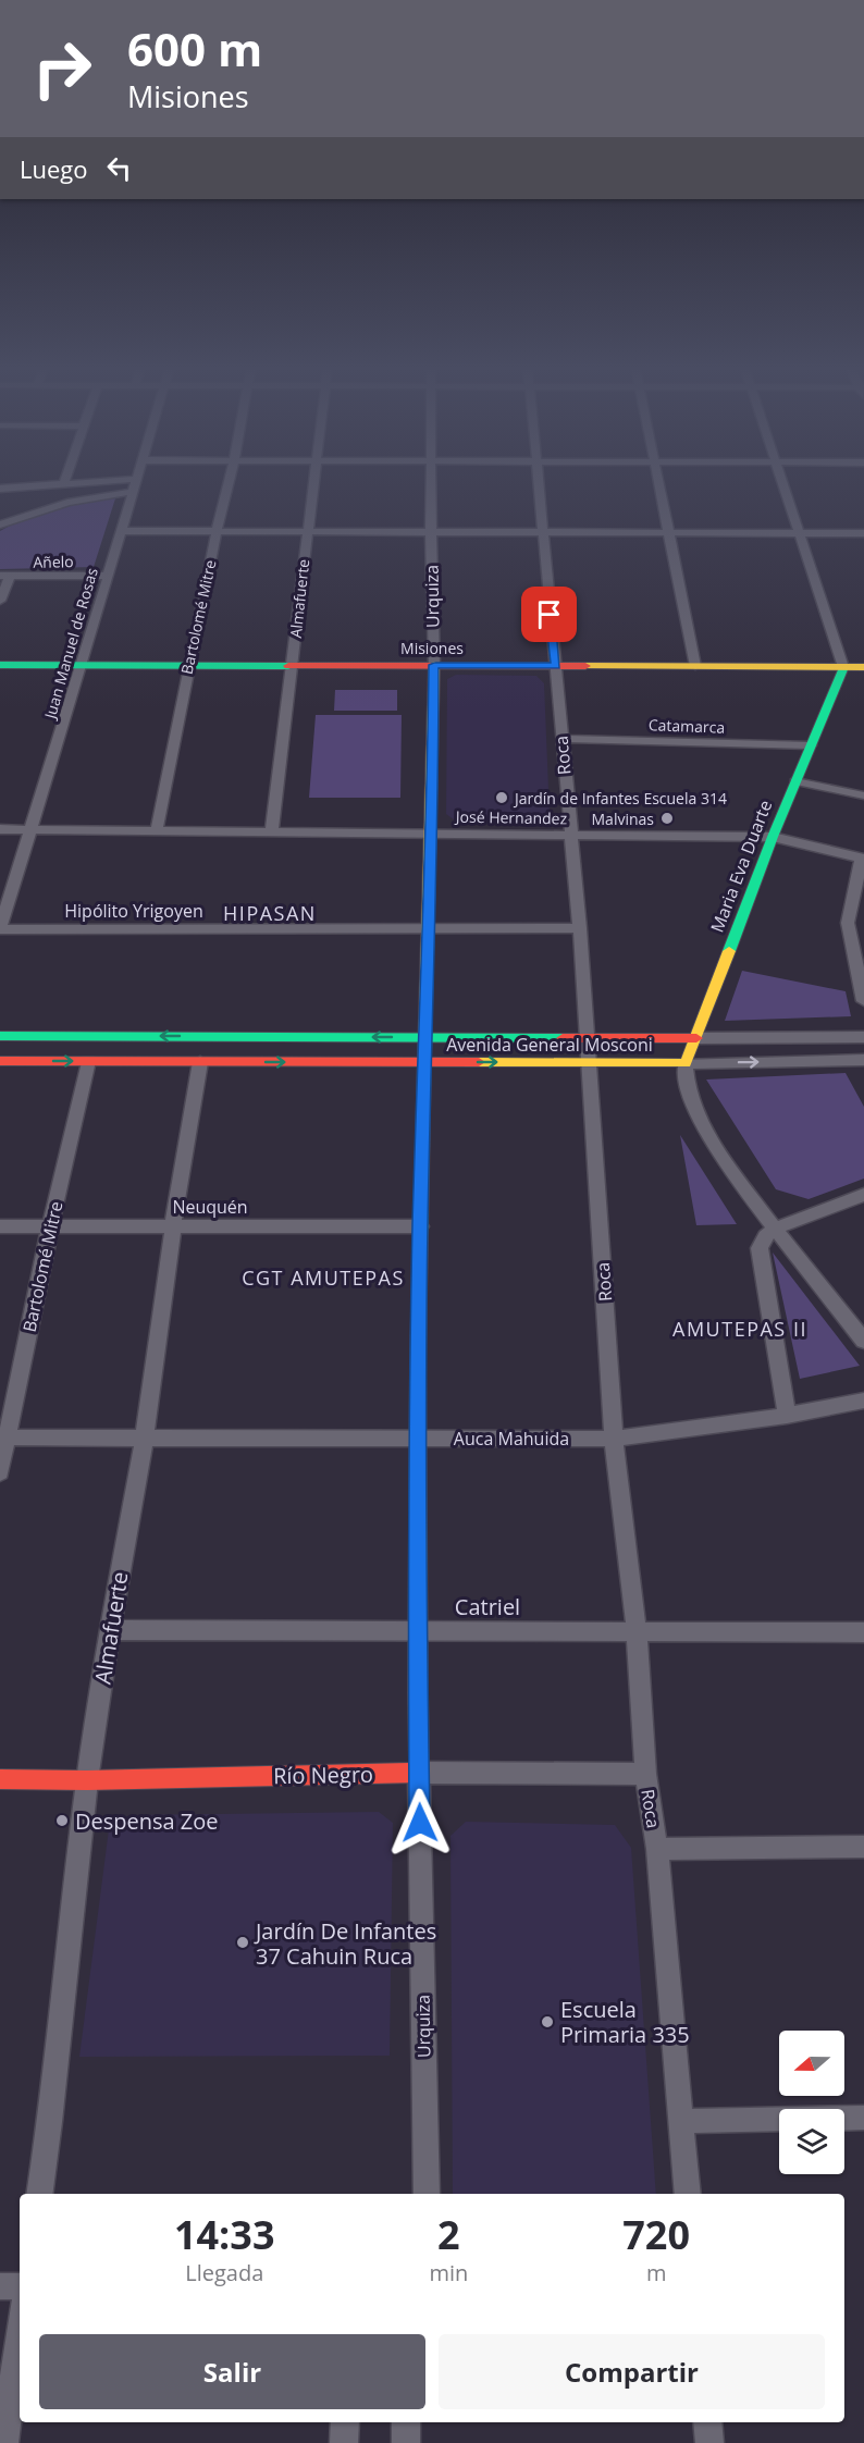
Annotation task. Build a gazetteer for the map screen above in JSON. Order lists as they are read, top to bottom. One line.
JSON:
{"streets":{"street":["Añelo","Urquiza","Almafuerte","Bartolomé Mitre","Juan Manuel de Rosas","Misiones","Catamarca","Roca","José Hernandez","Maria Eva Duarte","Hipólito Yrigoyen","Avenida General Mosconi","Neuquén","Auca Mahuida","Catriel","Río Negro"]},"crossings":[["Añelo","Juan Manuel de Rosas"],["Urquiza","Misiones"],["Urquiza","José Hernandez"],["Urquiza","Hipólito Yrigoyen"],["Urquiza","Avenida General Mosconi"],["Urquiza","Neuquén"],["Urquiza","Auca Mahuida"],["Urquiza","Catriel"],["Urquiza","Río Negro"],["Almafuerte","Misiones"],["Almafuerte","José Hernandez"],["Almafuerte","Avenida General Mosconi"],["Almafuerte","Neuquén"],["Almafuerte","Auca Mahuida"],["Almafuerte","Catriel"],["Almafuerte","Río Negro"],["Bartolomé Mitre","Misiones"],["Bartolomé Mitre","José Hernandez"],["Bartolomé Mitre","Avenida General Mosconi"],["Bartolomé Mitre","Neuquén"],["Bartolomé Mitre","Auca Mahuida"],["Juan Manuel de Rosas","Misiones"],["Juan Manuel de Rosas","José Hernandez"],["Juan Manuel de Rosas","Hipólito Yrigoyen"],["Misiones","Roca"],["Misiones","Maria Eva Duarte"],["Catamarca","Roca"],["Catamarca","Maria Eva Duarte"],["Roca","José Hernandez"],["Roca","Hipólito Yrigoyen"],["Roca","Avenida General Mosconi"],["Roca","Auca Mahuida"],["Roca","Catriel"],["Roca","Río Negro"],["José Hernandez","Maria Eva Duarte"],["Maria Eva Duarte","Avenida General Mosconi"]],"districts":["HIPASAN","CGT AMUTEPAS","AMUTEPAS II"],"places":["Jardín de Infantes Escuela 314","Malvinas","Despensa Zoe","Jardín De Infantes 37 Cahuin Ruca","Escuela Primaria 335"],"north":"left","page":{"turn":["600 m","Misiones"],"then":"Luego","eta":["14:33","Llegada","2","min","720","m"],"buttons":["Salir","Compartir"]}}
